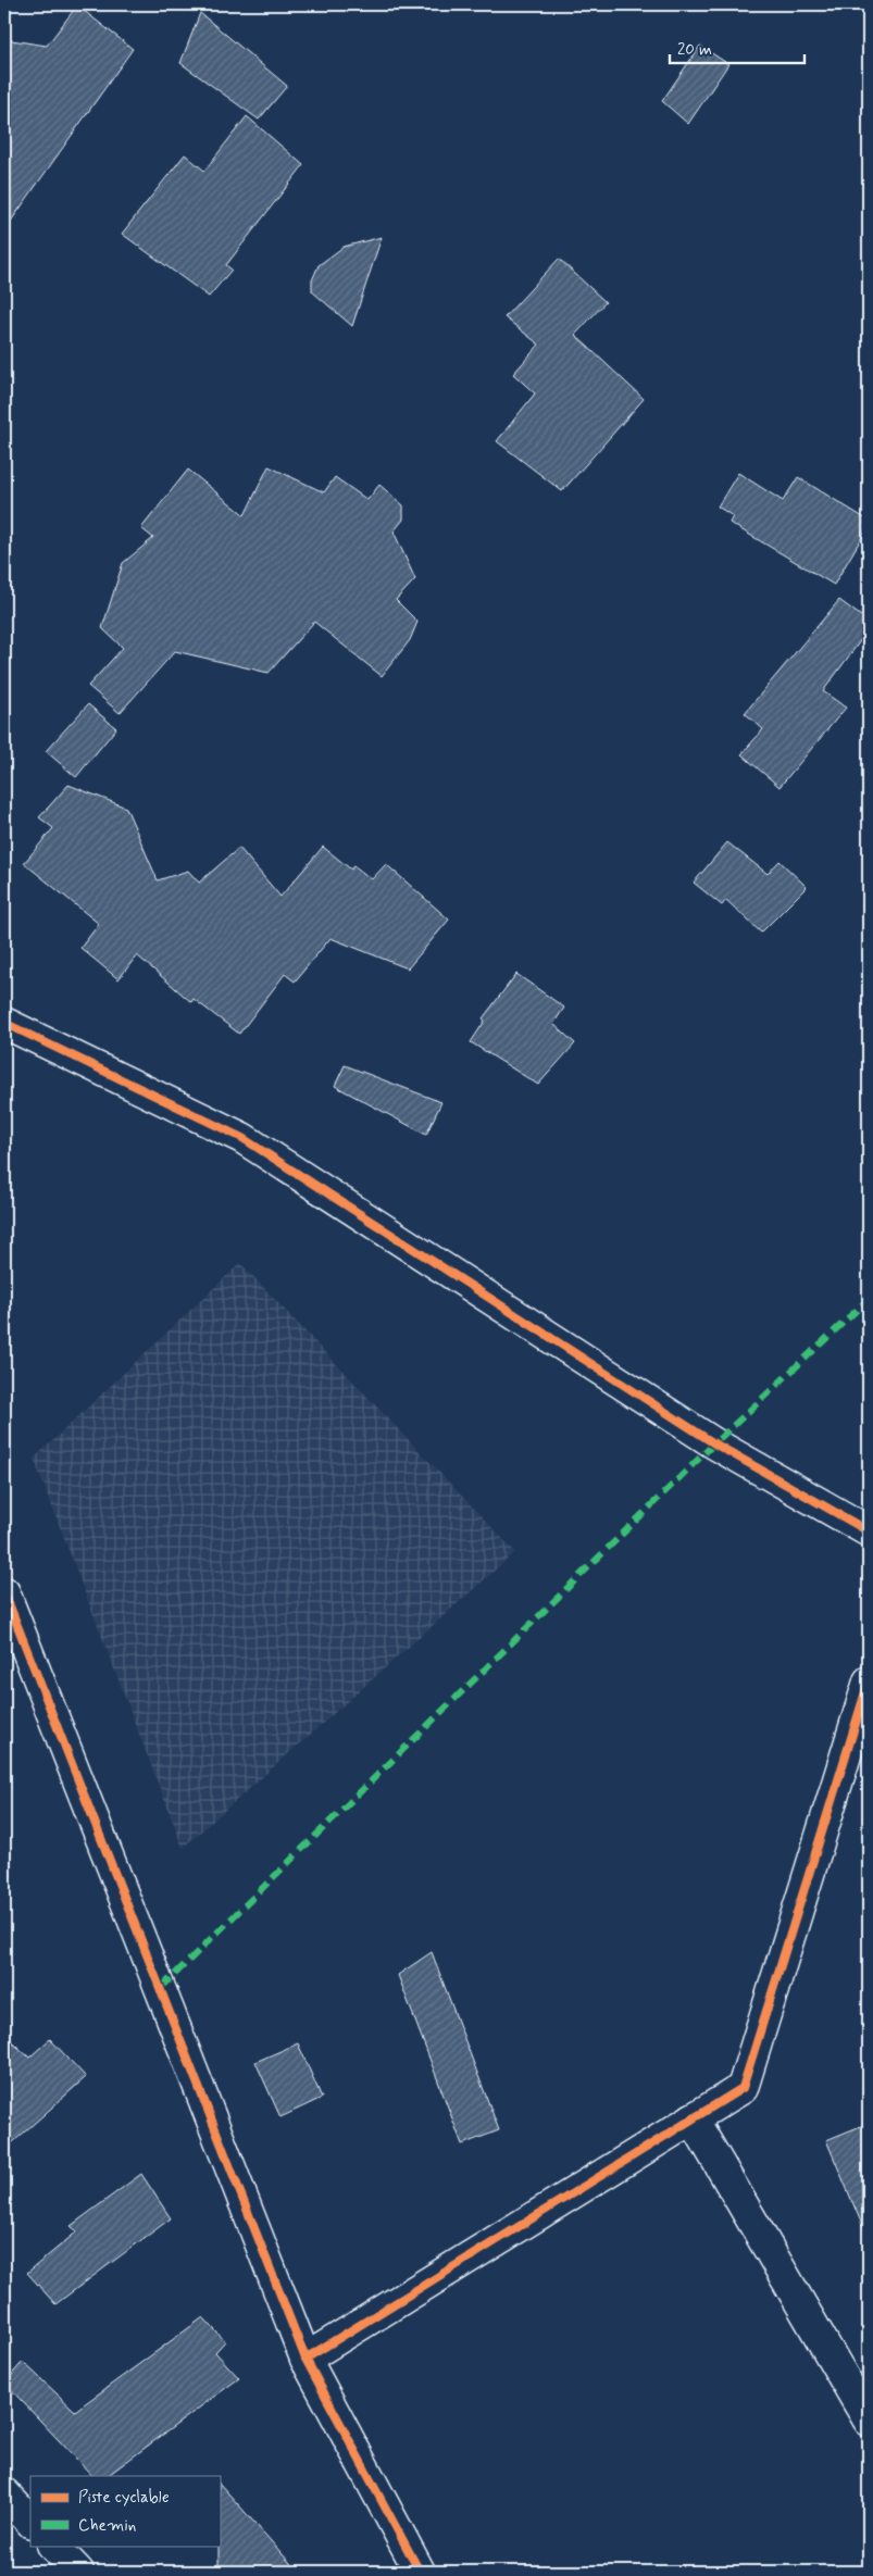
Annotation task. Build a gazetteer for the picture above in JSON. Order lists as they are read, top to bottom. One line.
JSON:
{"legend":["Piste cyclable","Chemin"],"scale_bar":"20 m"}
